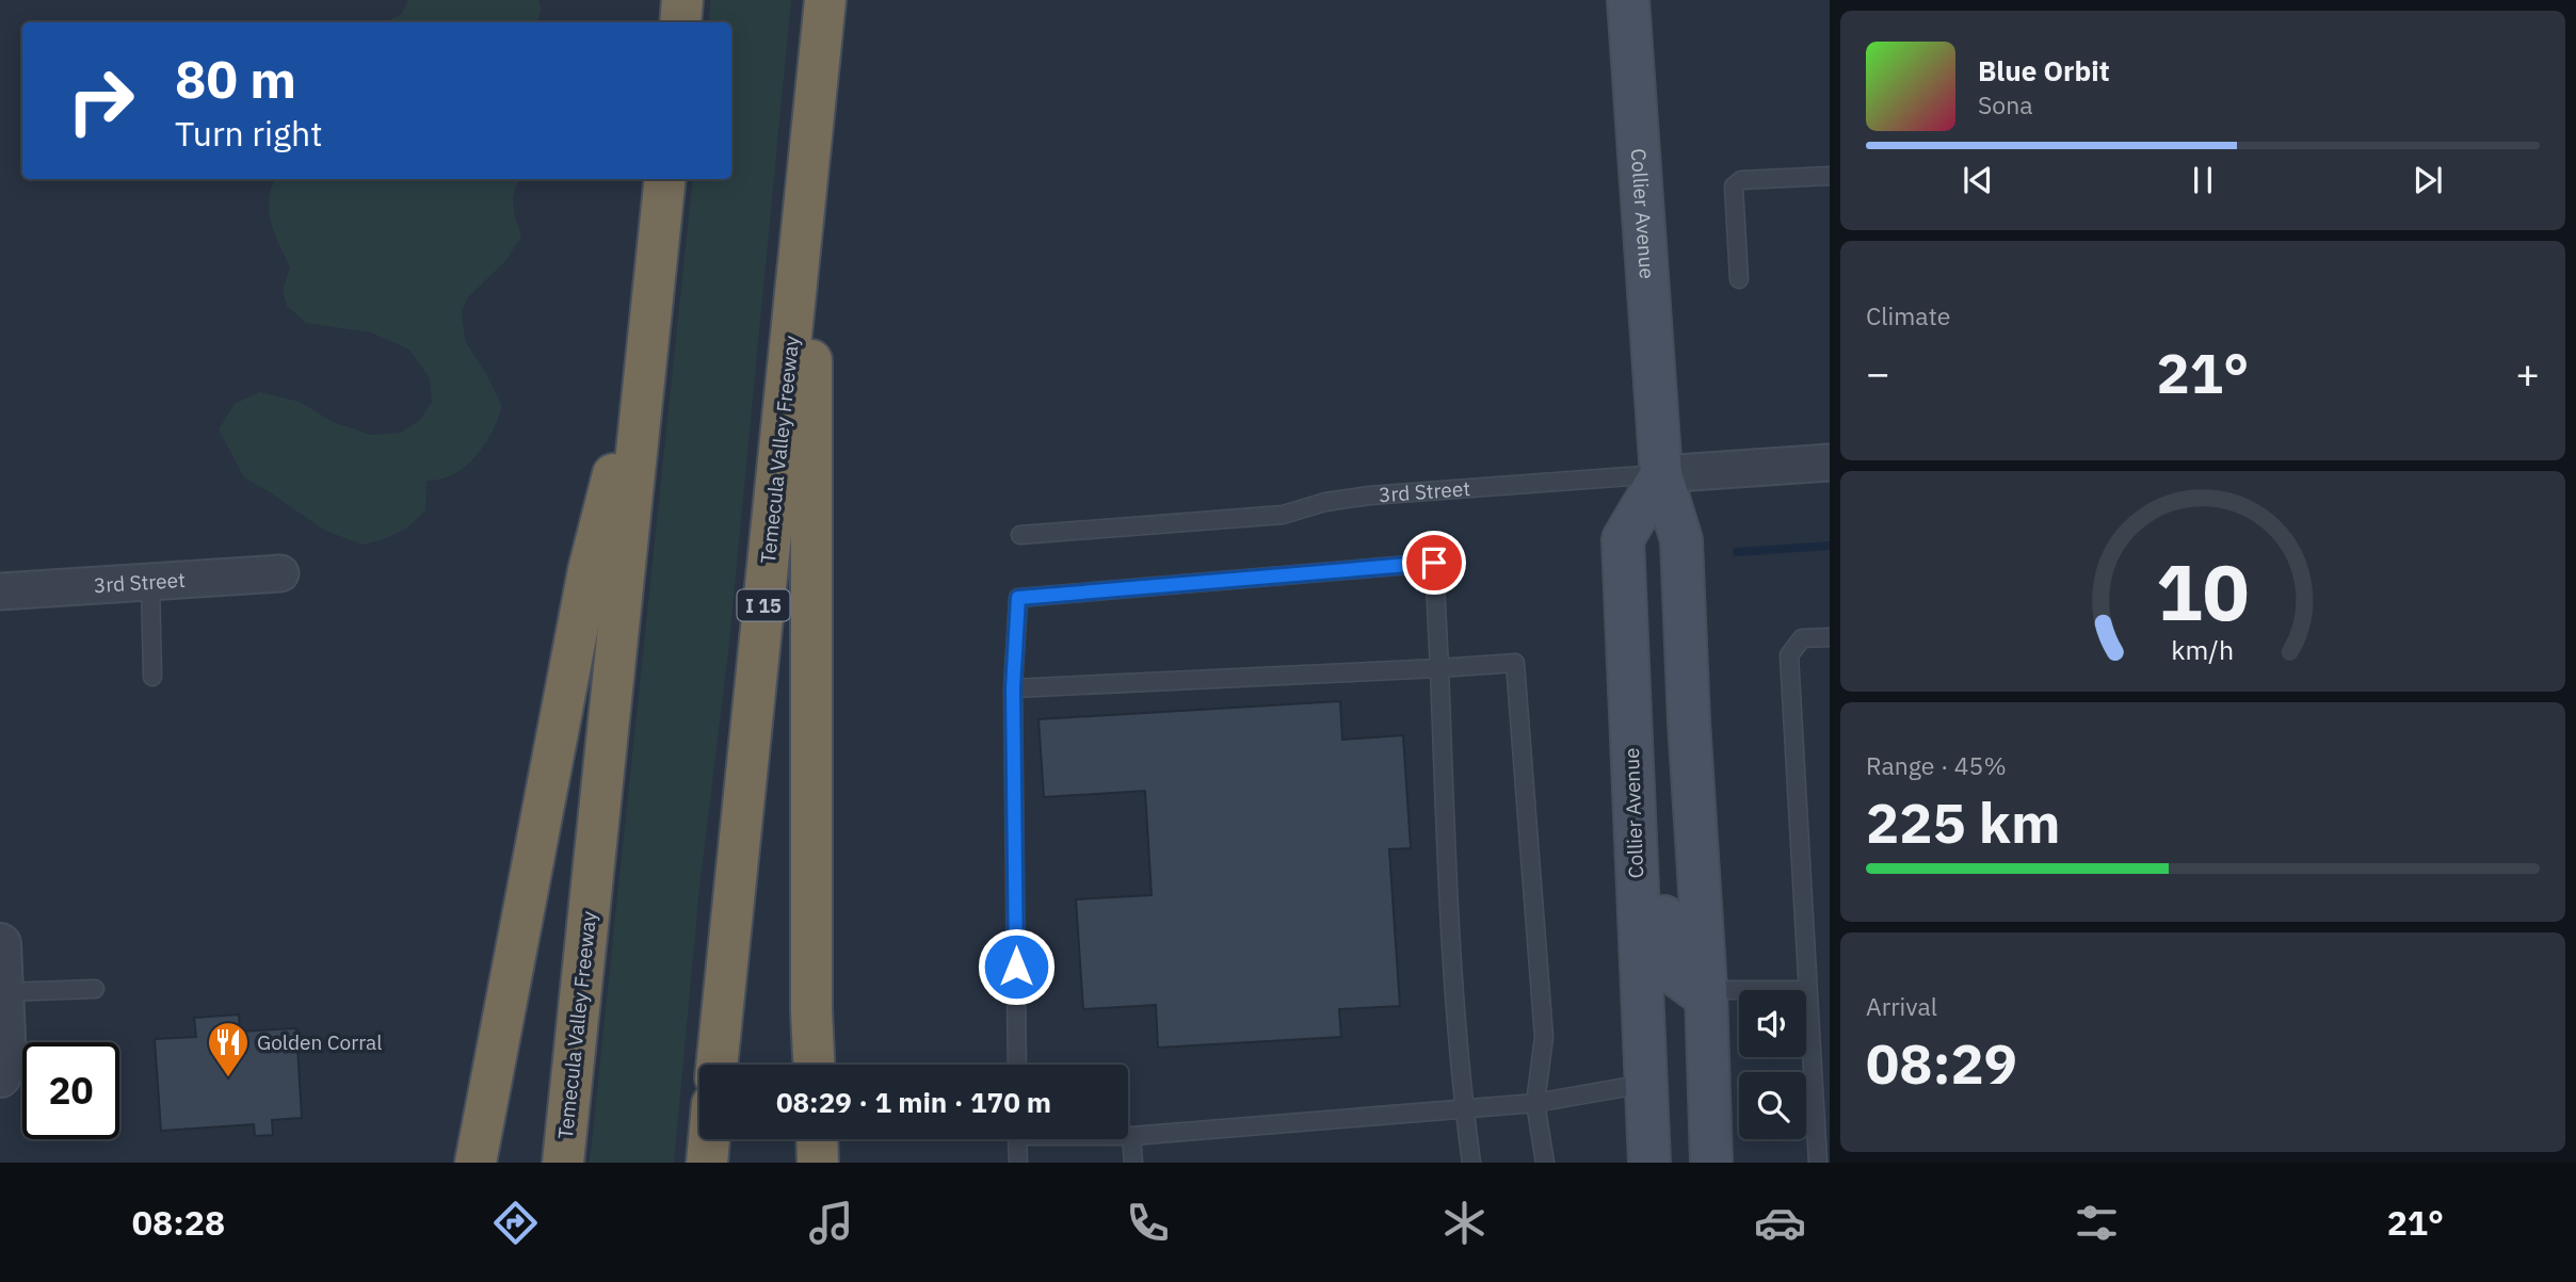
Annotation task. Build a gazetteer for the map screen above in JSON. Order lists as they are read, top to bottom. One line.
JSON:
{"streets":{"highway":["Temecula Valley Freeway","I 15"],"main road":["Collier Avenue"],"street":["3rd Street"]},"crossings":[["Collier Avenue","3rd Street"]],"places":{"restaurant":["Golden Corral"]},"page":{"turn":["80 m","Turn right"],"song":["Blue Orbit","Sona"],"tile":["Climate",["Range · 45%","225 km"],["Arrival","08:29"]],"heat":["−","21°","+"],"limit":"20","trip":"08:29 · 1 min · 170 m","tabs":["08:28","21°"],"gauge":["10","km/h"]}}
